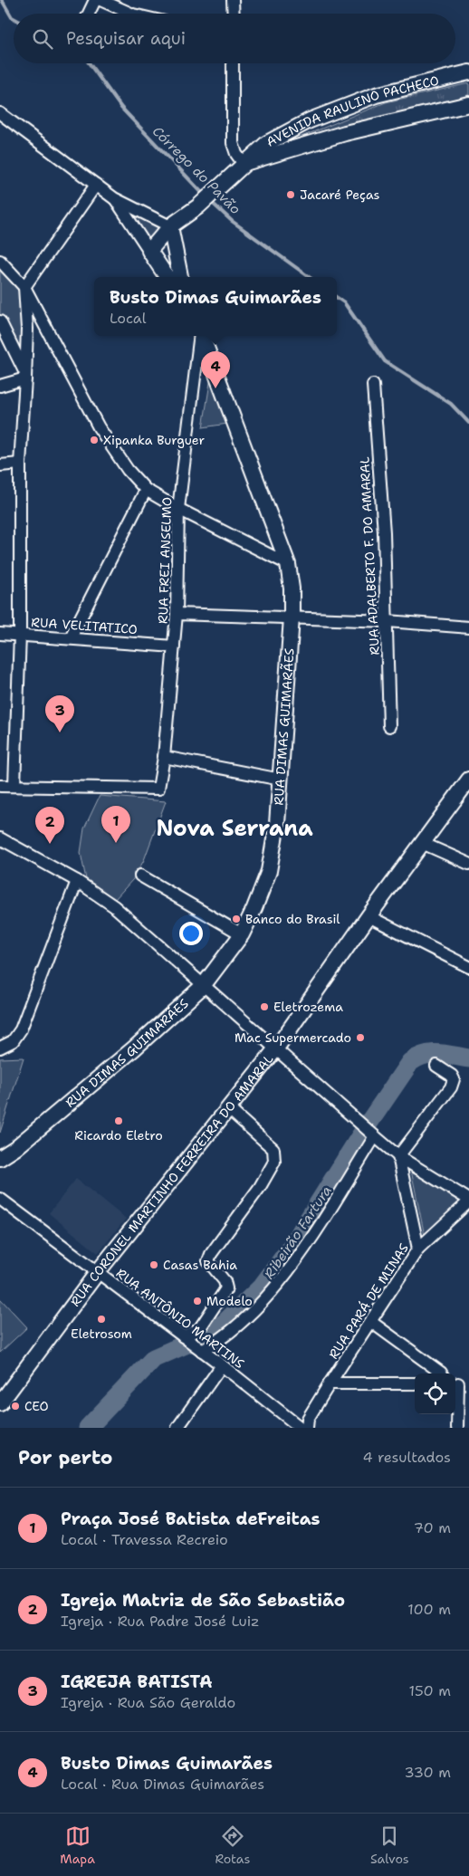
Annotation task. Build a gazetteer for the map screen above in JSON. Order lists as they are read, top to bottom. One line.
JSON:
{"streets":{"main road":["AVENIDA RAULINO PACHECO","RUA DIMAS GUIMARÃES","RUA CORONEL MARTINHO FERREIRA DO AMARAL"],"street":["RUA ADALBERTO F. DO AMARAL","RUA FREI ANSELMO","RUA VELITATICO","RUA PARÁ DE MINAS","RUA ANTÔNIO MARTINS"]},"crossings":[["RUA FREI ANSELMO","RUA VELITATICO"],["RUA CORONEL MARTINHO FERREIRA DO AMARAL","RUA ANTÔNIO MARTINS"]],"districts":["Nova Serrana"],"water":["Córrego do Pavão","Ribeirão Fartura"],"places":["Jacaré Peças","Xipanka Burguer","Banco do Brasil","Eletrozema","Mac Supermercado","Ricardo Eletro","Casas Bahia","Modelo","Eletrosom","CEO"],"page":{"search":"Pesquisar aqui","popup":["Busto Dimas Guimarães","Local"],"pins":["4","3","1","2"],"heading":["Por perto","4 resultados"],"list":[{"mark":"1","name":"Praça José Batista deFreitas","note":"Local · Travessa Recreio","value":"70 m"},{"mark":"2","name":"Igreja Matriz de São Sebastião","note":"Igreja · Rua Padre José Luiz","value":"100 m"},{"mark":"3","name":"IGREJA BATISTA","note":"Igreja · Rua São Geraldo","value":"150 m"},{"mark":"4","name":"Busto Dimas Guimarães","note":"Local · Rua Dimas Guimarães","value":"330 m"}],"nav":["Mapa","Rotas","Salvos"]}}
